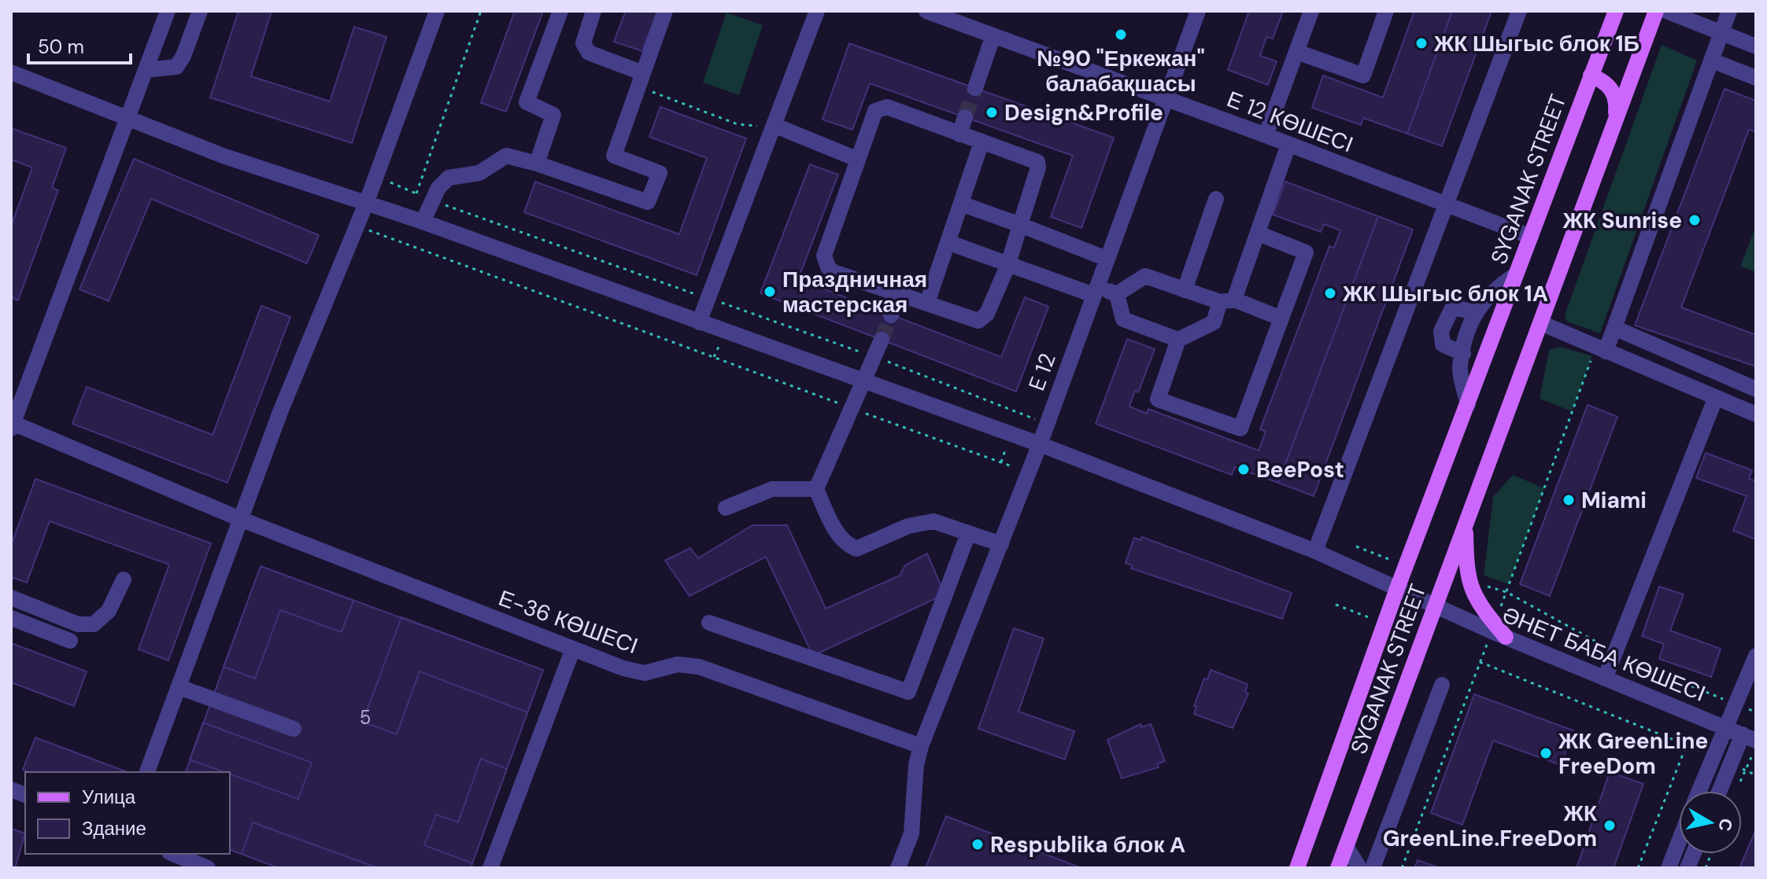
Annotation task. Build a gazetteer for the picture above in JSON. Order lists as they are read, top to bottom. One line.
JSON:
{"streets":{"main road":["SYGANAK STREET"],"street":["Е 12 КӨШЕСІ","E 12","Е-36 КӨШЕСІ","ӘНЕТ БАБА КӨШЕСІ"]},"crossings":[["Е 12 КӨШЕСІ","SYGANAK STREET"],["Е 12 КӨШЕСІ","E 12"],["SYGANAK STREET","ӘНЕТ БАБА КӨШЕСІ"],["E 12","Е-36 КӨШЕСІ"],["E 12","ӘНЕТ БАБА КӨШЕСІ"]],"places":["№90 \"Еркежан\" балабақшасы","ЖК Шыгыс блок 1Б","Design&Profile","ЖК Sunrise","Праздничная мастерская","ЖК Шыгыс блок 1А","BeePost","Miami","ЖК GreenLine FreeDom","ЖК GreenLine.FreeDom","Respublika блок А"],"house_numbers":["5"],"legend":["Улица","Здание"],"scale_bar":"50 m","north":"right"}
